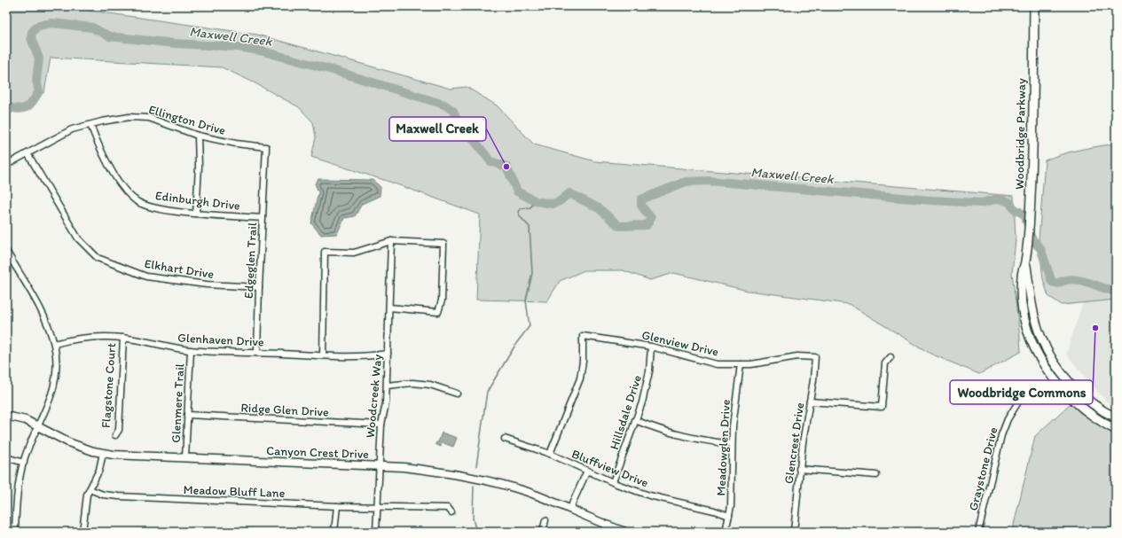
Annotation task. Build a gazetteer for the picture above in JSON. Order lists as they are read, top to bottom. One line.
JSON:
{"streets":{"main road":["Woodbridge Parkway"],"street":["Ellington Drive","Edinburgh Drive","Edgeglen Trail","Elkhart Drive","Glenhaven Drive","Glenview Drive","Flagstone Court","Woodcreek Way","Glenmere Trail","Ridge Glen Drive","Hillsdale Drive","Glencrest Drive","Meadowglen Drive","Canyon Crest Drive","Bluffview Drive","Graystone Drive","Meadow Bluff Lane"]},"crossings":[["Ellington Drive","Edinburgh Drive"],["Ellington Drive","Edgeglen Trail"],["Ellington Drive","Elkhart Drive"],["Edinburgh Drive","Edgeglen Trail"],["Edgeglen Trail","Elkhart Drive"],["Edgeglen Trail","Glenhaven Drive"],["Glenhaven Drive","Flagstone Court"],["Glenhaven Drive","Woodcreek Way"],["Glenhaven Drive","Glenmere Trail"],["Glenview Drive","Hillsdale Drive"],["Glenview Drive","Glencrest Drive"],["Glenview Drive","Meadowglen Drive"],["Glenview Drive","Bluffview Drive"],["Woodcreek Way","Ridge Glen Drive"],["Woodcreek Way","Canyon Crest Drive"],["Woodcreek Way","Meadow Bluff Lane"],["Glenmere Trail","Ridge Glen Drive"],["Glenmere Trail","Canyon Crest Drive"],["Hillsdale Drive","Bluffview Drive"],["Meadowglen Drive","Bluffview Drive"]],"water":["Maxwell Creek"],"places":["Maxwell Creek","Woodbridge Commons"]}
